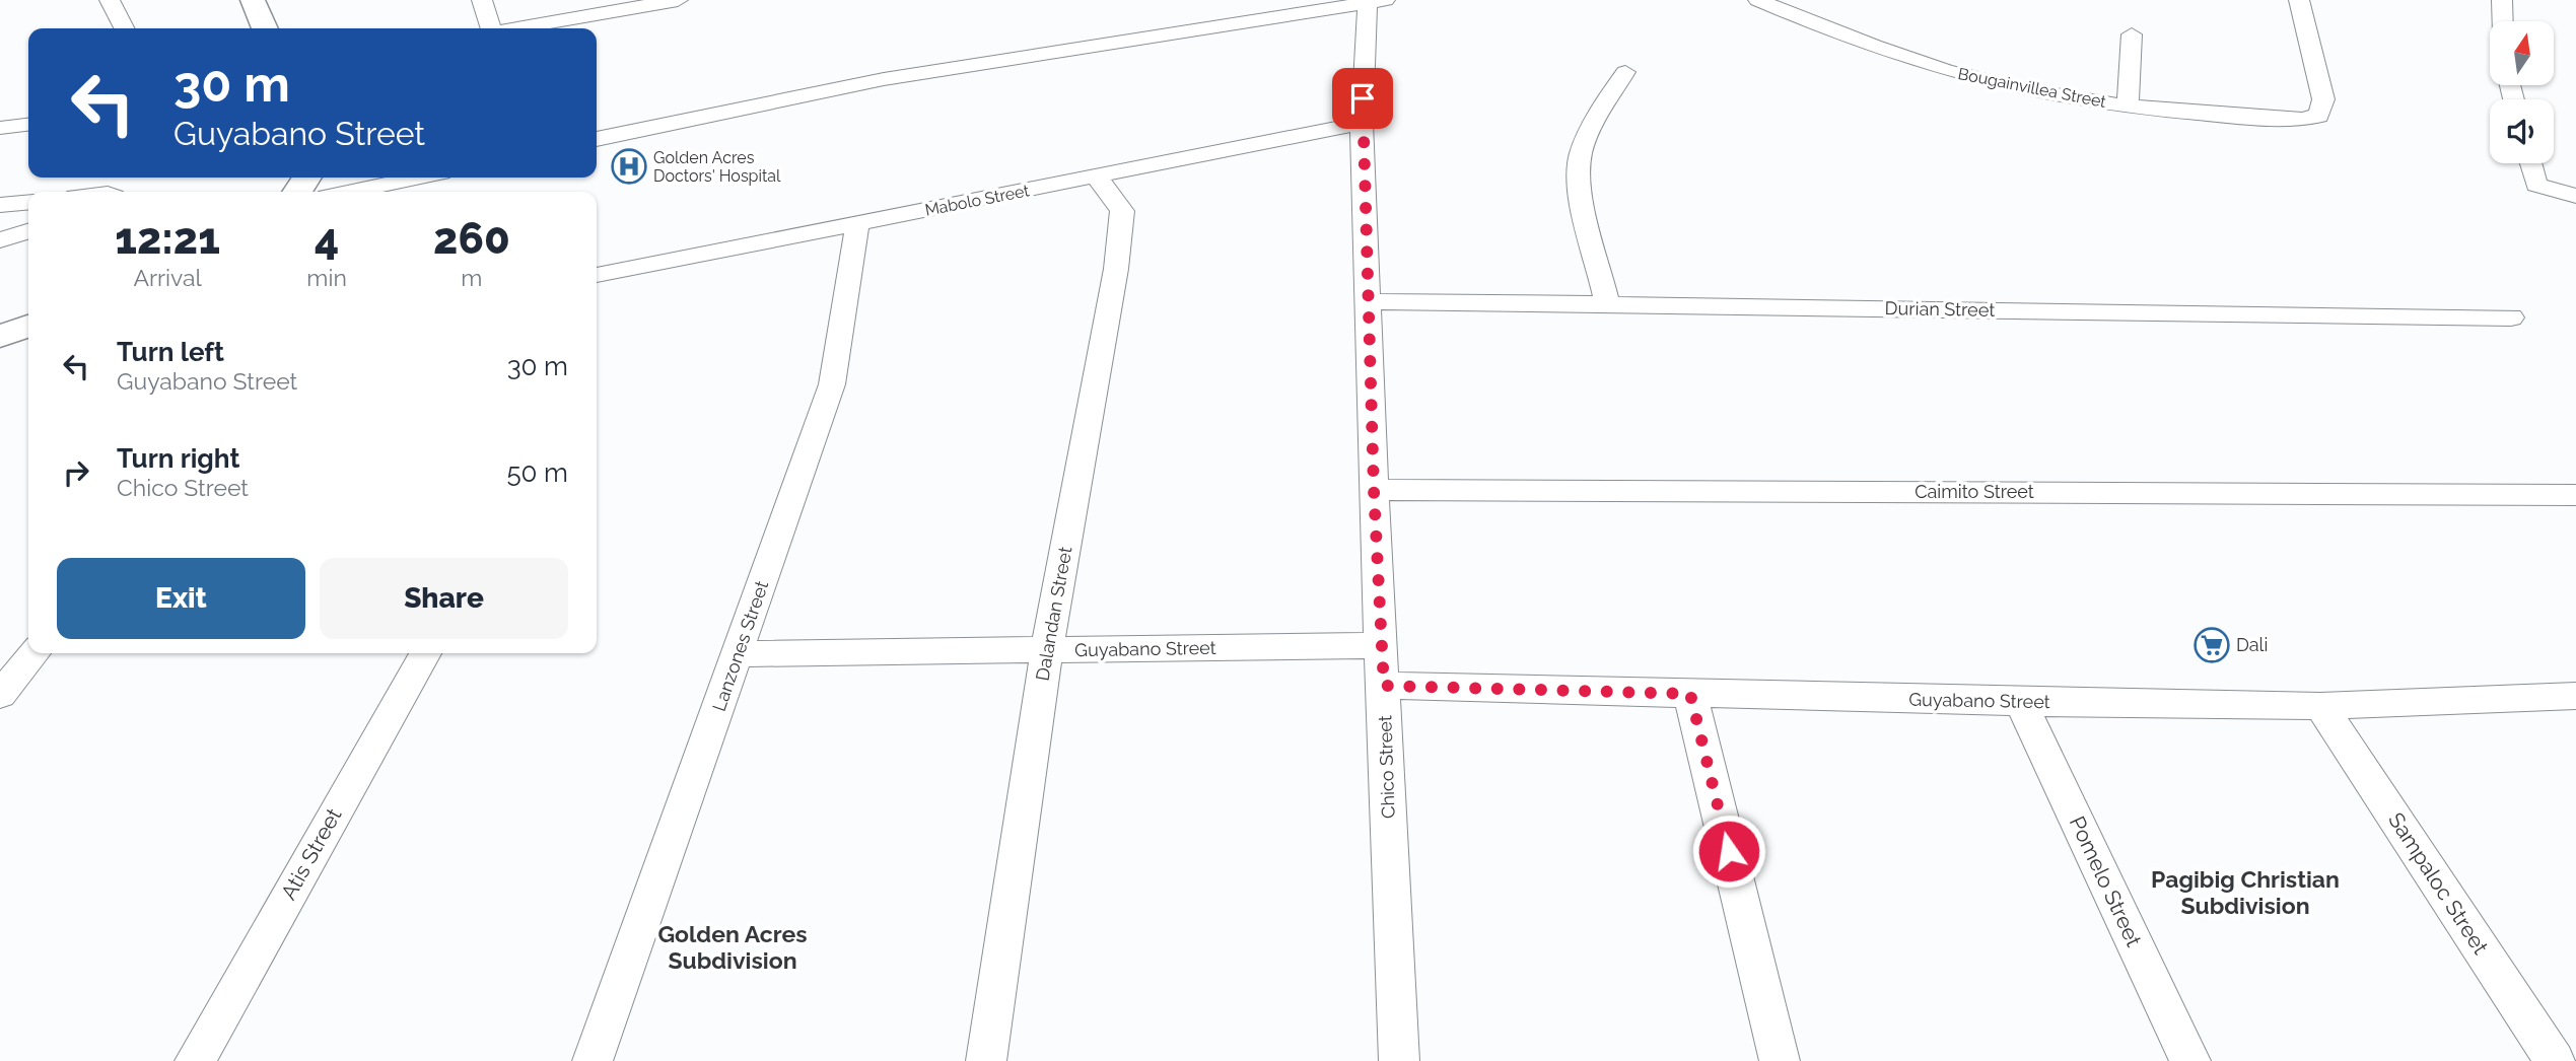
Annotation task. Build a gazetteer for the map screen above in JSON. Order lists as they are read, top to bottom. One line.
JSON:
{"streets":{"street":["Bougainvillea Street","Mabolo Street","Durian Street","Caimito Street","Dalandan Street","Lanzones Street","Guyabano Street","Chico Street","Atis Street","Pomelo Street","Sampaloc Street"]},"crossings":[["Mabolo Street","Dalandan Street"],["Mabolo Street","Lanzones Street"],["Mabolo Street","Chico Street"],["Durian Street","Chico Street"],["Caimito Street","Chico Street"],["Dalandan Street","Guyabano Street"],["Lanzones Street","Guyabano Street"],["Guyabano Street","Chico Street"],["Guyabano Street","Pomelo Street"],["Guyabano Street","Sampaloc Street"]],"districts":["Pagibig Christian Subdivision","Golden Acres Subdivision"],"places":{"hospital":["Golden Acres Doctors' Hospital"],"supermarket":["Dali"]},"north":"top","page":{"turn":["30 m","Guyabano Street"],"eta":["12:21","Arrival","4","min","260","m"],"list":[{"name":"Turn left","note":"Guyabano Street","value":"30 m"},{"name":"Turn right","note":"Chico Street","value":"50 m"}],"buttons":["Exit","Share"]}}
